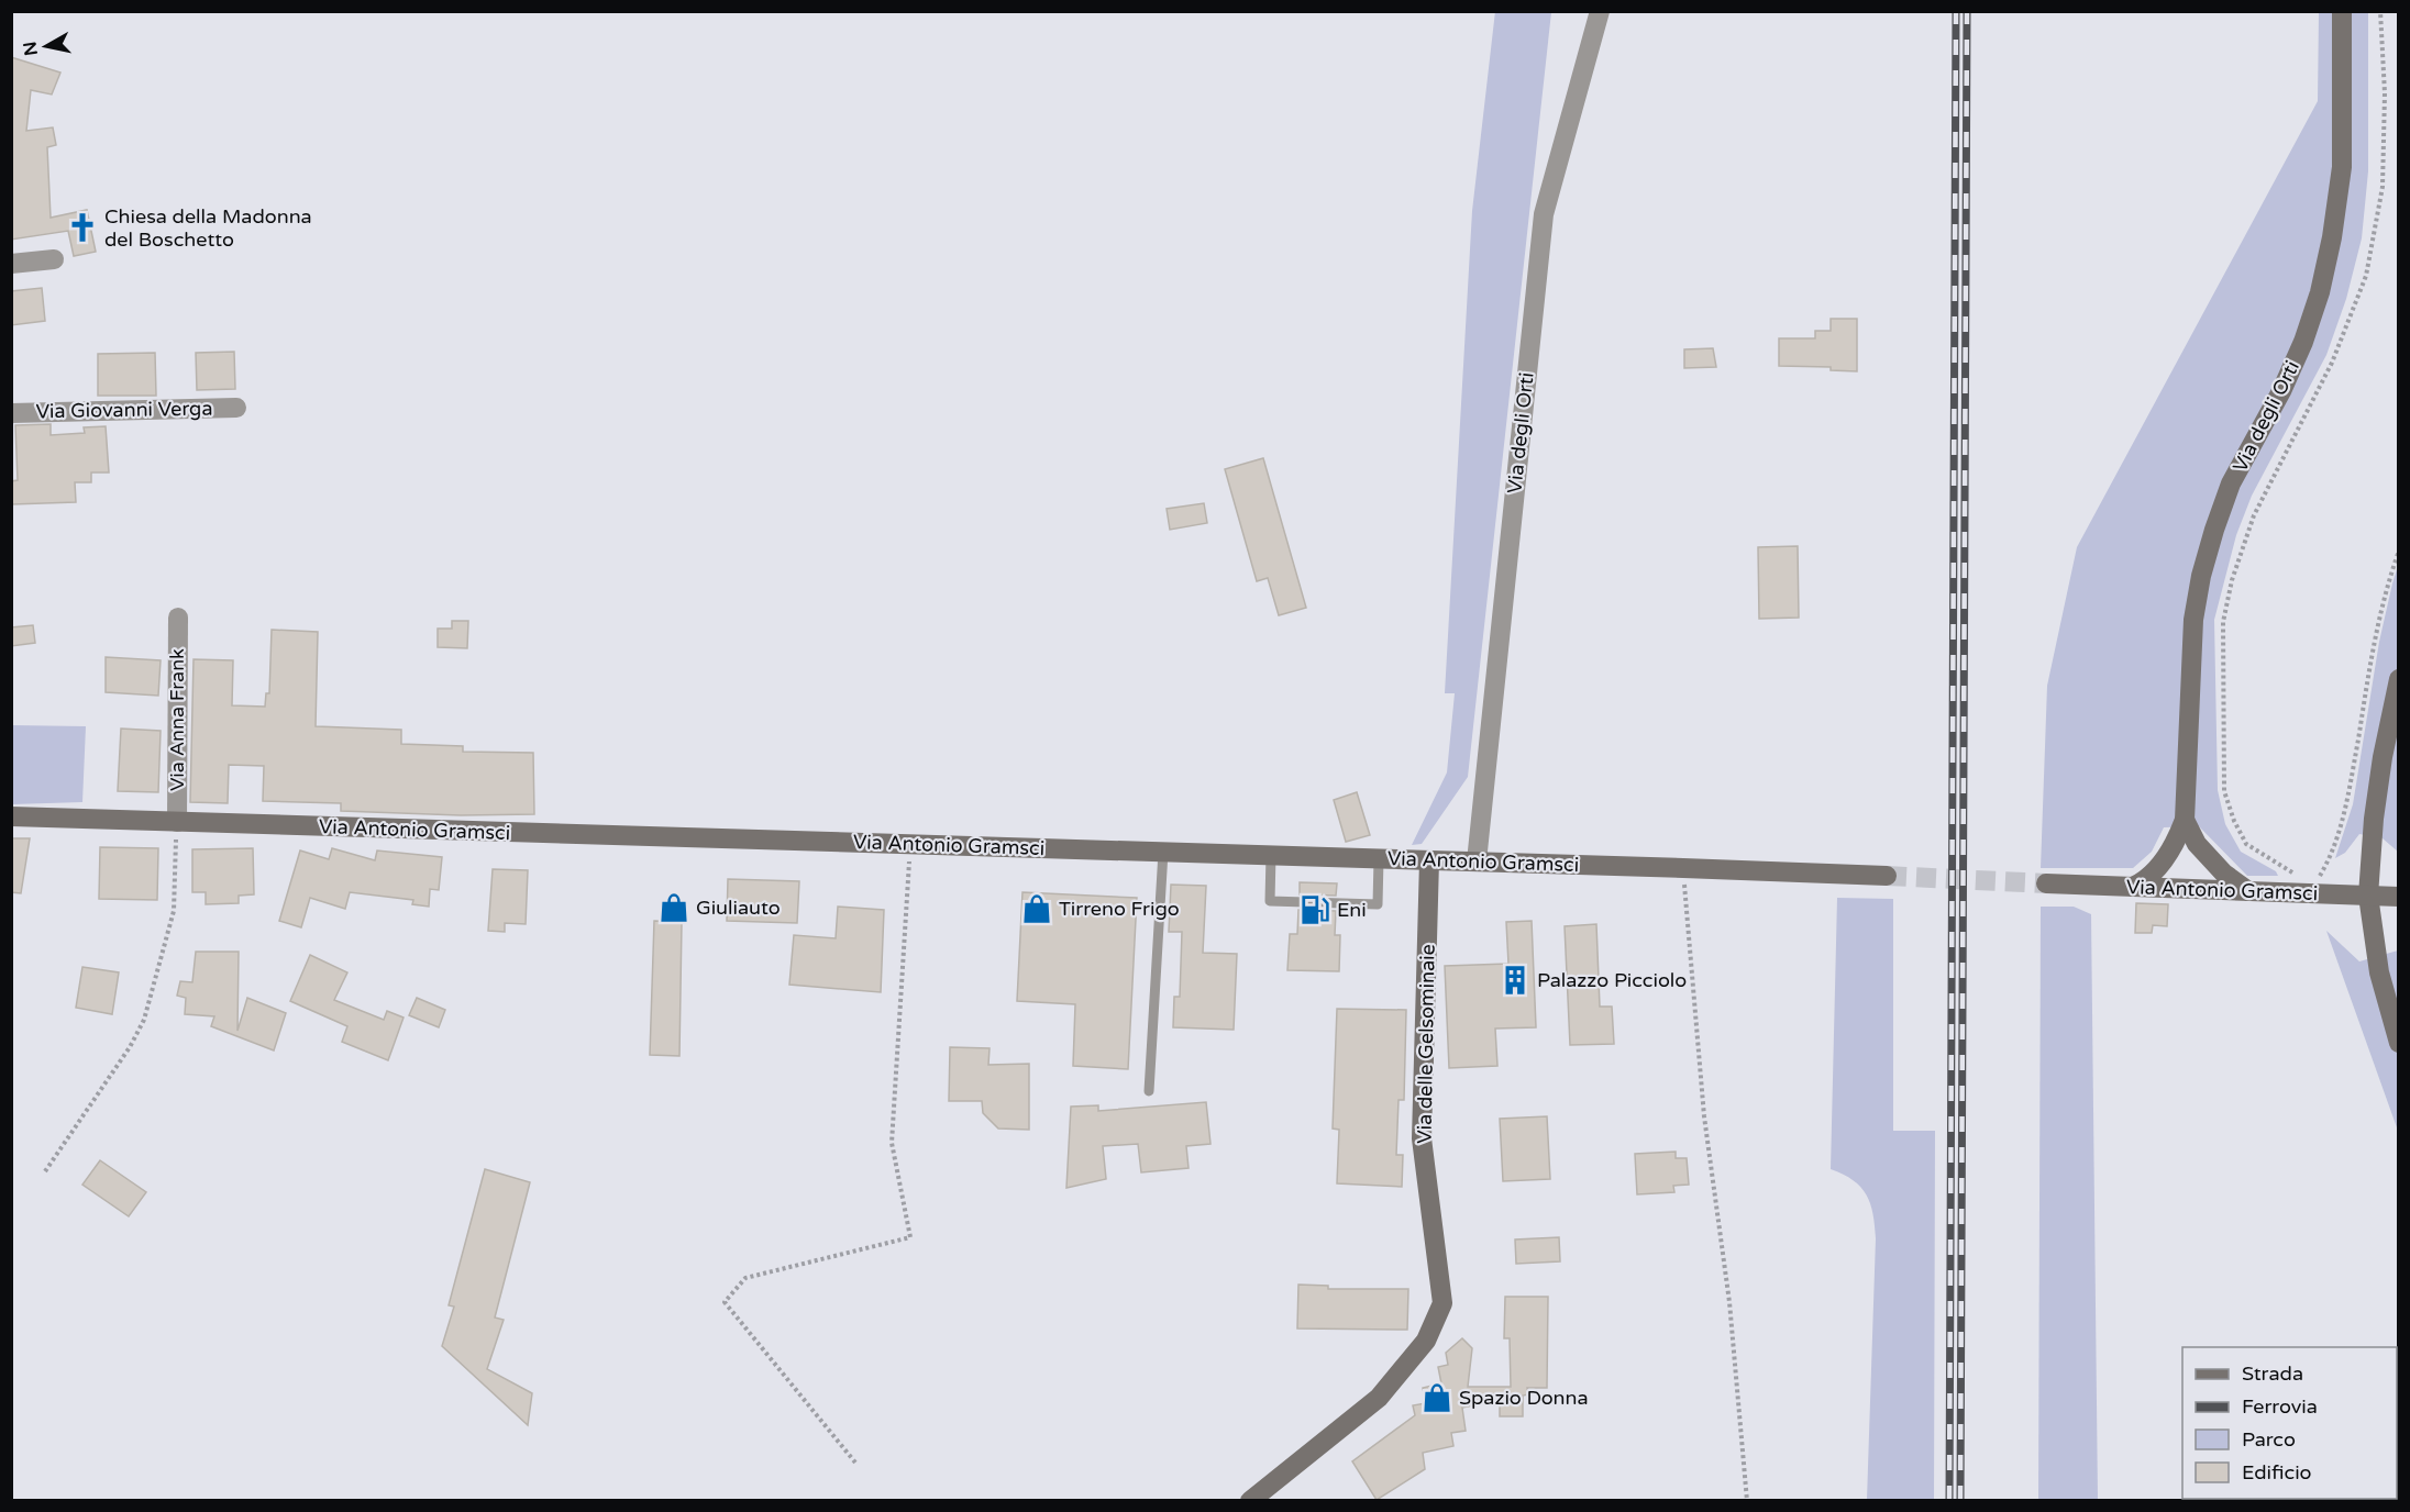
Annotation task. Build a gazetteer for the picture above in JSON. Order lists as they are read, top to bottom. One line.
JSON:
{"streets":{"main road":["Via degli Orti","Via Antonio Gramsci","Via delle Gelsominaie"],"street":["Via Giovanni Verga","Via Anna Frank"]},"crossings":[["Via degli Orti","Via Antonio Gramsci"],["Via Anna Frank","Via Antonio Gramsci"],["Via Antonio Gramsci","Via delle Gelsominaie"]],"places":{"church":["Chiesa della Madonna del Boschetto"],"shop":["Giuliauto","Tirreno Frigo","Spazio Donna"],"fuel station":["Eni"],"building":["Palazzo Picciolo"]},"legend":["Strada","Ferrovia","Parco","Edificio"],"north":"left"}
